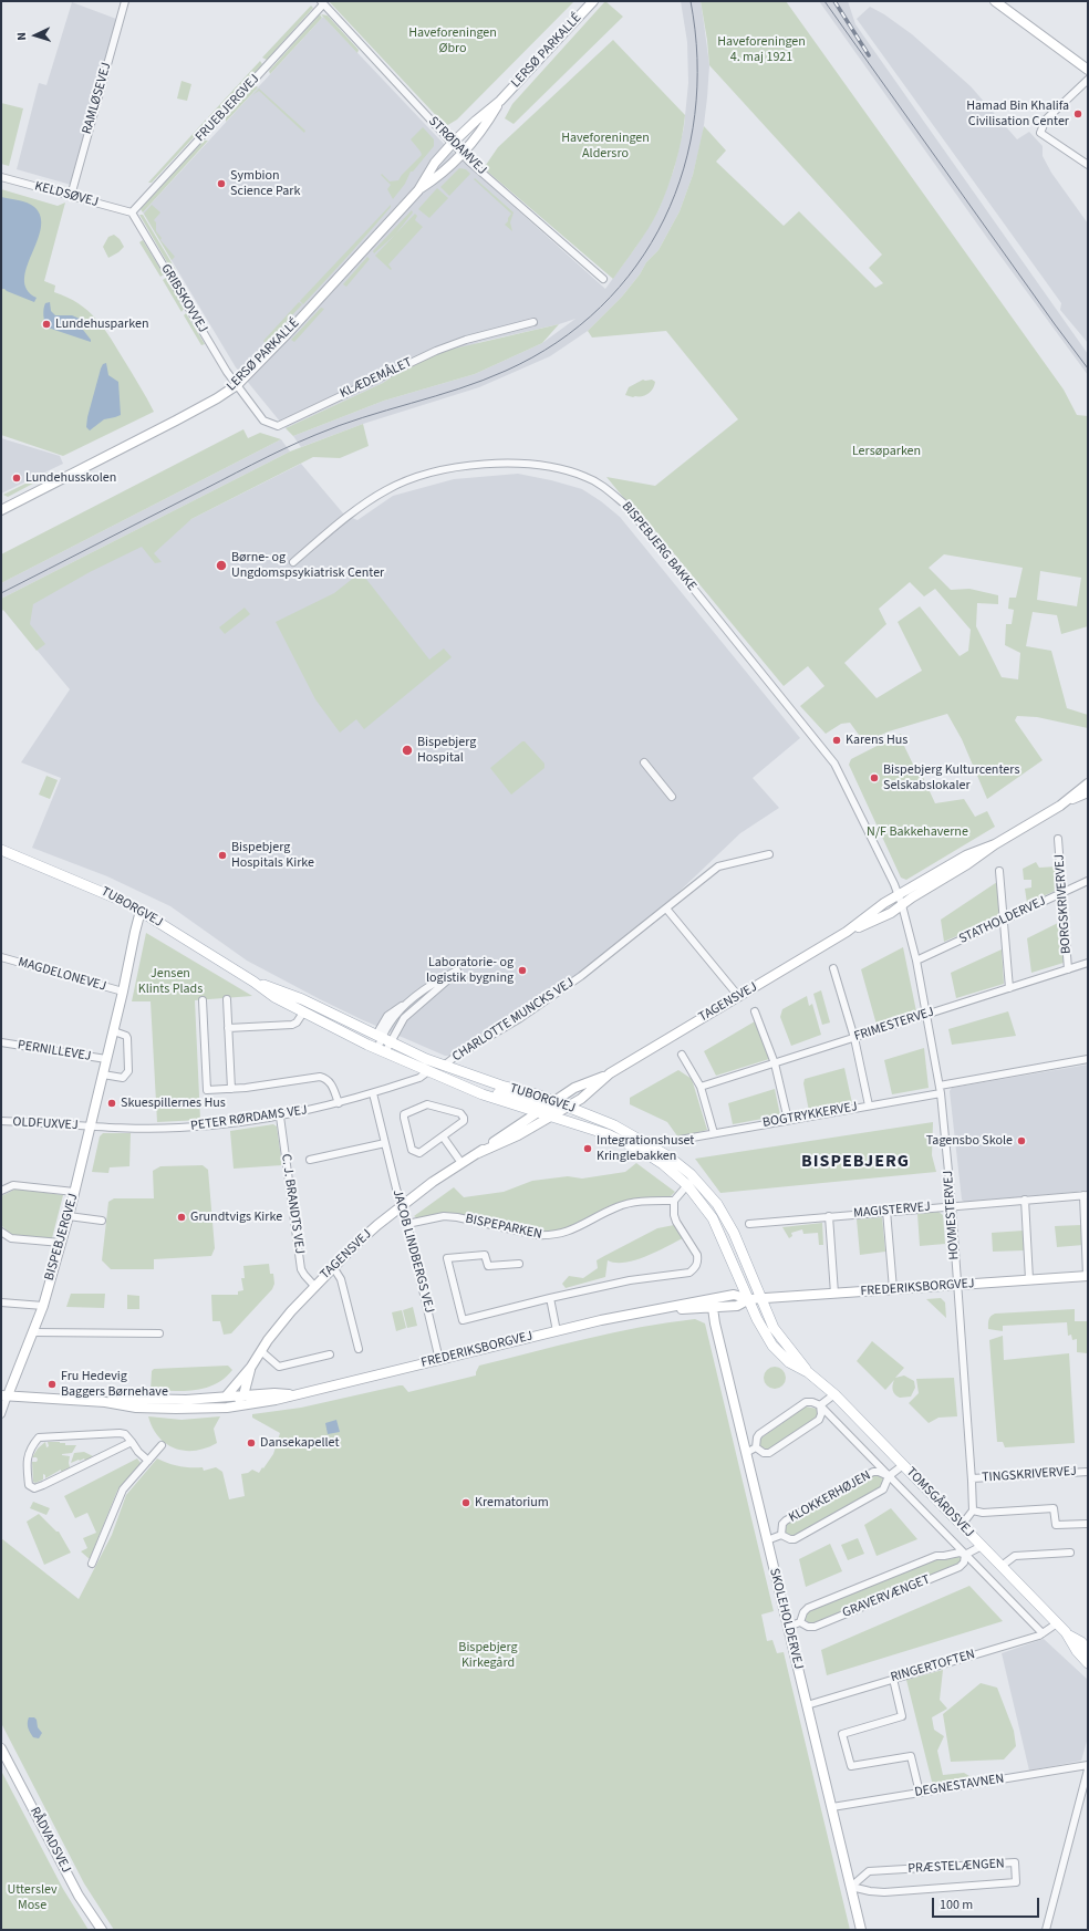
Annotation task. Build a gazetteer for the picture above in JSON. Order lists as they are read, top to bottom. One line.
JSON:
{"streets":{"main road":["TUBORGVEJ","TOMSGÅRDSVEJ"],"street":["LERSØ PARKALLÉ","RAMLØSEVEJ","FRUEBJERGVEJ","STRØDAMVEJ","KELDSØVEJ","GRIBSKOVVEJ","KLÆDEMÅLET","BISPEBJERG BAKKE","BORGSKRIVERVEJ","STATHOLDERVEJ","MAGDELONEVEJ","TAGENSVEJ","CHARLOTTE MUNCKS VEJ","FRIMESTERVEJ","PERNILLEVEJ","BOGTRYKKERVEJ","PETER RØRDAMS VEJ","OLDFUXVEJ","C. J. BRANDTS VEJ","MAGISTERVEJ","HOVMESTERVEJ","BISPEPARKEN","BISPEBJERGVEJ","JACOB LINDBERGS VEJ","FREDERIKSBORGVEJ","TINGSKRIVERVEJ","KLOKKERHØJEN","GRAVERVÆNGET","SKOLEHOLDERVEJ","RINGERTOFTEN","DEGNESTAVNEN","RÅDVADSVEJ","PRÆSTELÆNGEN"]},"crossings":[["LERSØ PARKALLÉ","STRØDAMVEJ"],["LERSØ PARKALLÉ","GRIBSKOVVEJ"],["LERSØ PARKALLÉ","KLÆDEMÅLET"],["RAMLØSEVEJ","KELDSØVEJ"],["FRUEBJERGVEJ","STRØDAMVEJ"],["FRUEBJERGVEJ","KELDSØVEJ"],["FRUEBJERGVEJ","GRIBSKOVVEJ"],["KELDSØVEJ","GRIBSKOVVEJ"],["GRIBSKOVVEJ","KLÆDEMÅLET"],["BISPEBJERG BAKKE","TAGENSVEJ"],["BISPEBJERG BAKKE","HOVMESTERVEJ"],["BORGSKRIVERVEJ","STATHOLDERVEJ"],["BORGSKRIVERVEJ","FRIMESTERVEJ"],["TUBORGVEJ","TAGENSVEJ"],["TUBORGVEJ","CHARLOTTE MUNCKS VEJ"],["TUBORGVEJ","PETER RØRDAMS VEJ"],["TUBORGVEJ","BISPEBJERGVEJ"],["TUBORGVEJ","FREDERIKSBORGVEJ"],["TUBORGVEJ","TOMSGÅRDSVEJ"],["STATHOLDERVEJ","HOVMESTERVEJ"],["MAGDELONEVEJ","BISPEBJERGVEJ"],["TAGENSVEJ","C. J. BRANDTS VEJ"],["TAGENSVEJ","HOVMESTERVEJ"],["TAGENSVEJ","JACOB LINDBERGS VEJ"],["TAGENSVEJ","FREDERIKSBORGVEJ"],["FRIMESTERVEJ","HOVMESTERVEJ"],["PERNILLEVEJ","BISPEBJERGVEJ"],["BOGTRYKKERVEJ","HOVMESTERVEJ"],["PETER RØRDAMS VEJ","OLDFUXVEJ"],["PETER RØRDAMS VEJ","C. J. BRANDTS VEJ"],["PETER RØRDAMS VEJ","BISPEBJERGVEJ"],["PETER RØRDAMS VEJ","JACOB LINDBERGS VEJ"],["OLDFUXVEJ","BISPEBJERGVEJ"],["MAGISTERVEJ","HOVMESTERVEJ"],["HOVMESTERVEJ","FREDERIKSBORGVEJ"],["HOVMESTERVEJ","TINGSKRIVERVEJ"],["BISPEPARKEN","JACOB LINDBERGS VEJ"],["BISPEBJERGVEJ","FREDERIKSBORGVEJ"],["JACOB LINDBERGS VEJ","FREDERIKSBORGVEJ"],["FREDERIKSBORGVEJ","TOMSGÅRDSVEJ"],["FREDERIKSBORGVEJ","SKOLEHOLDERVEJ"],["KLOKKERHØJEN","TOMSGÅRDSVEJ"],["KLOKKERHØJEN","SKOLEHOLDERVEJ"],["TOMSGÅRDSVEJ","GRAVERVÆNGET"],["TOMSGÅRDSVEJ","RINGERTOFTEN"],["GRAVERVÆNGET","SKOLEHOLDERVEJ"],["SKOLEHOLDERVEJ","RINGERTOFTEN"],["SKOLEHOLDERVEJ","DEGNESTAVNEN"],["SKOLEHOLDERVEJ","PRÆSTELÆNGEN"]],"districts":["BISPEBJERG"],"parks":["Haveforeningen Øbro","Haveforeningen 4. maj 1921","Haveforeningen Aldersro","Lersøparken","N/F Bakkehaverne","Jensen Klints Plads","Bispebjerg Kirkegård","Utterslev Mose"],"places":["Hamad Bin Khalifa Civilisation Center","Symbion Science Park","Lundehusparken","Lundehusskolen","Børne- og Ungdomspsykiatrisk Center","Karens Hus","Bispebjerg Hospital","Bispebjerg Kulturcenters Selskabslokaler","Bispebjerg Hospitals Kirke","Laboratorie- og logistik bygning","Skuespillernes Hus","Tagensbo Skole","Integrationshuset Kringlebakken","Grundtvigs Kirke","Fru Hedevig Baggers Børnehave","Dansekapellet","Krematorium"],"scale_bar":"100 m","north":"left"}
